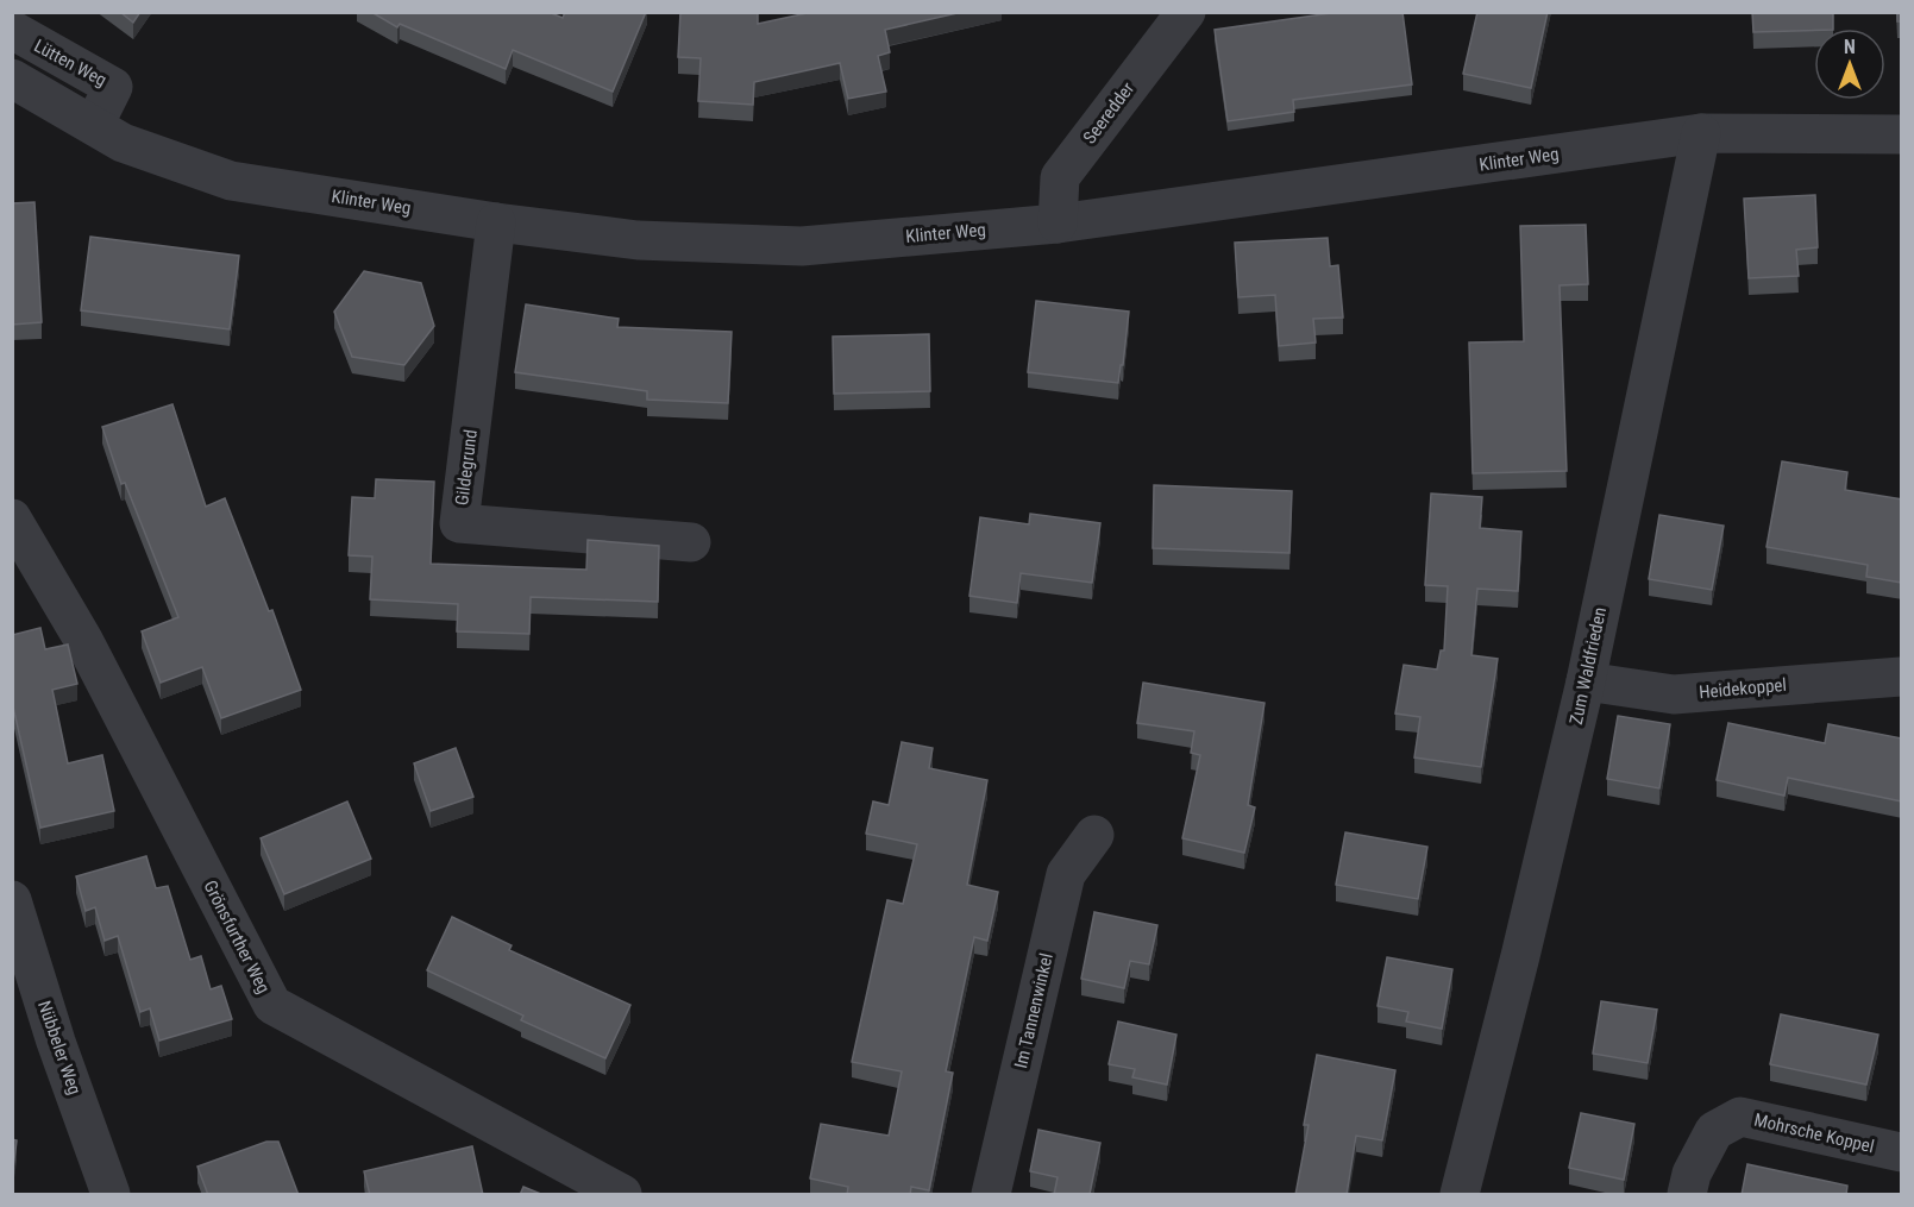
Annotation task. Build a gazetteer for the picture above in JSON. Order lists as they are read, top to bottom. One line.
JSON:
{"streets":{"street":["Lütten Weg","Seeredder","Klinter Weg","Gildegrund","Zum Waldfrieden","Heidekoppel","Grönsfurther Weg","Im Tannenwinkel","Nübbeler Weg","Mohrsche Koppel"]},"crossings":[["Lütten Weg","Klinter Weg"],["Seeredder","Klinter Weg"],["Klinter Weg","Gildegrund"],["Klinter Weg","Zum Waldfrieden"],["Zum Waldfrieden","Heidekoppel"]],"north":"top"}
